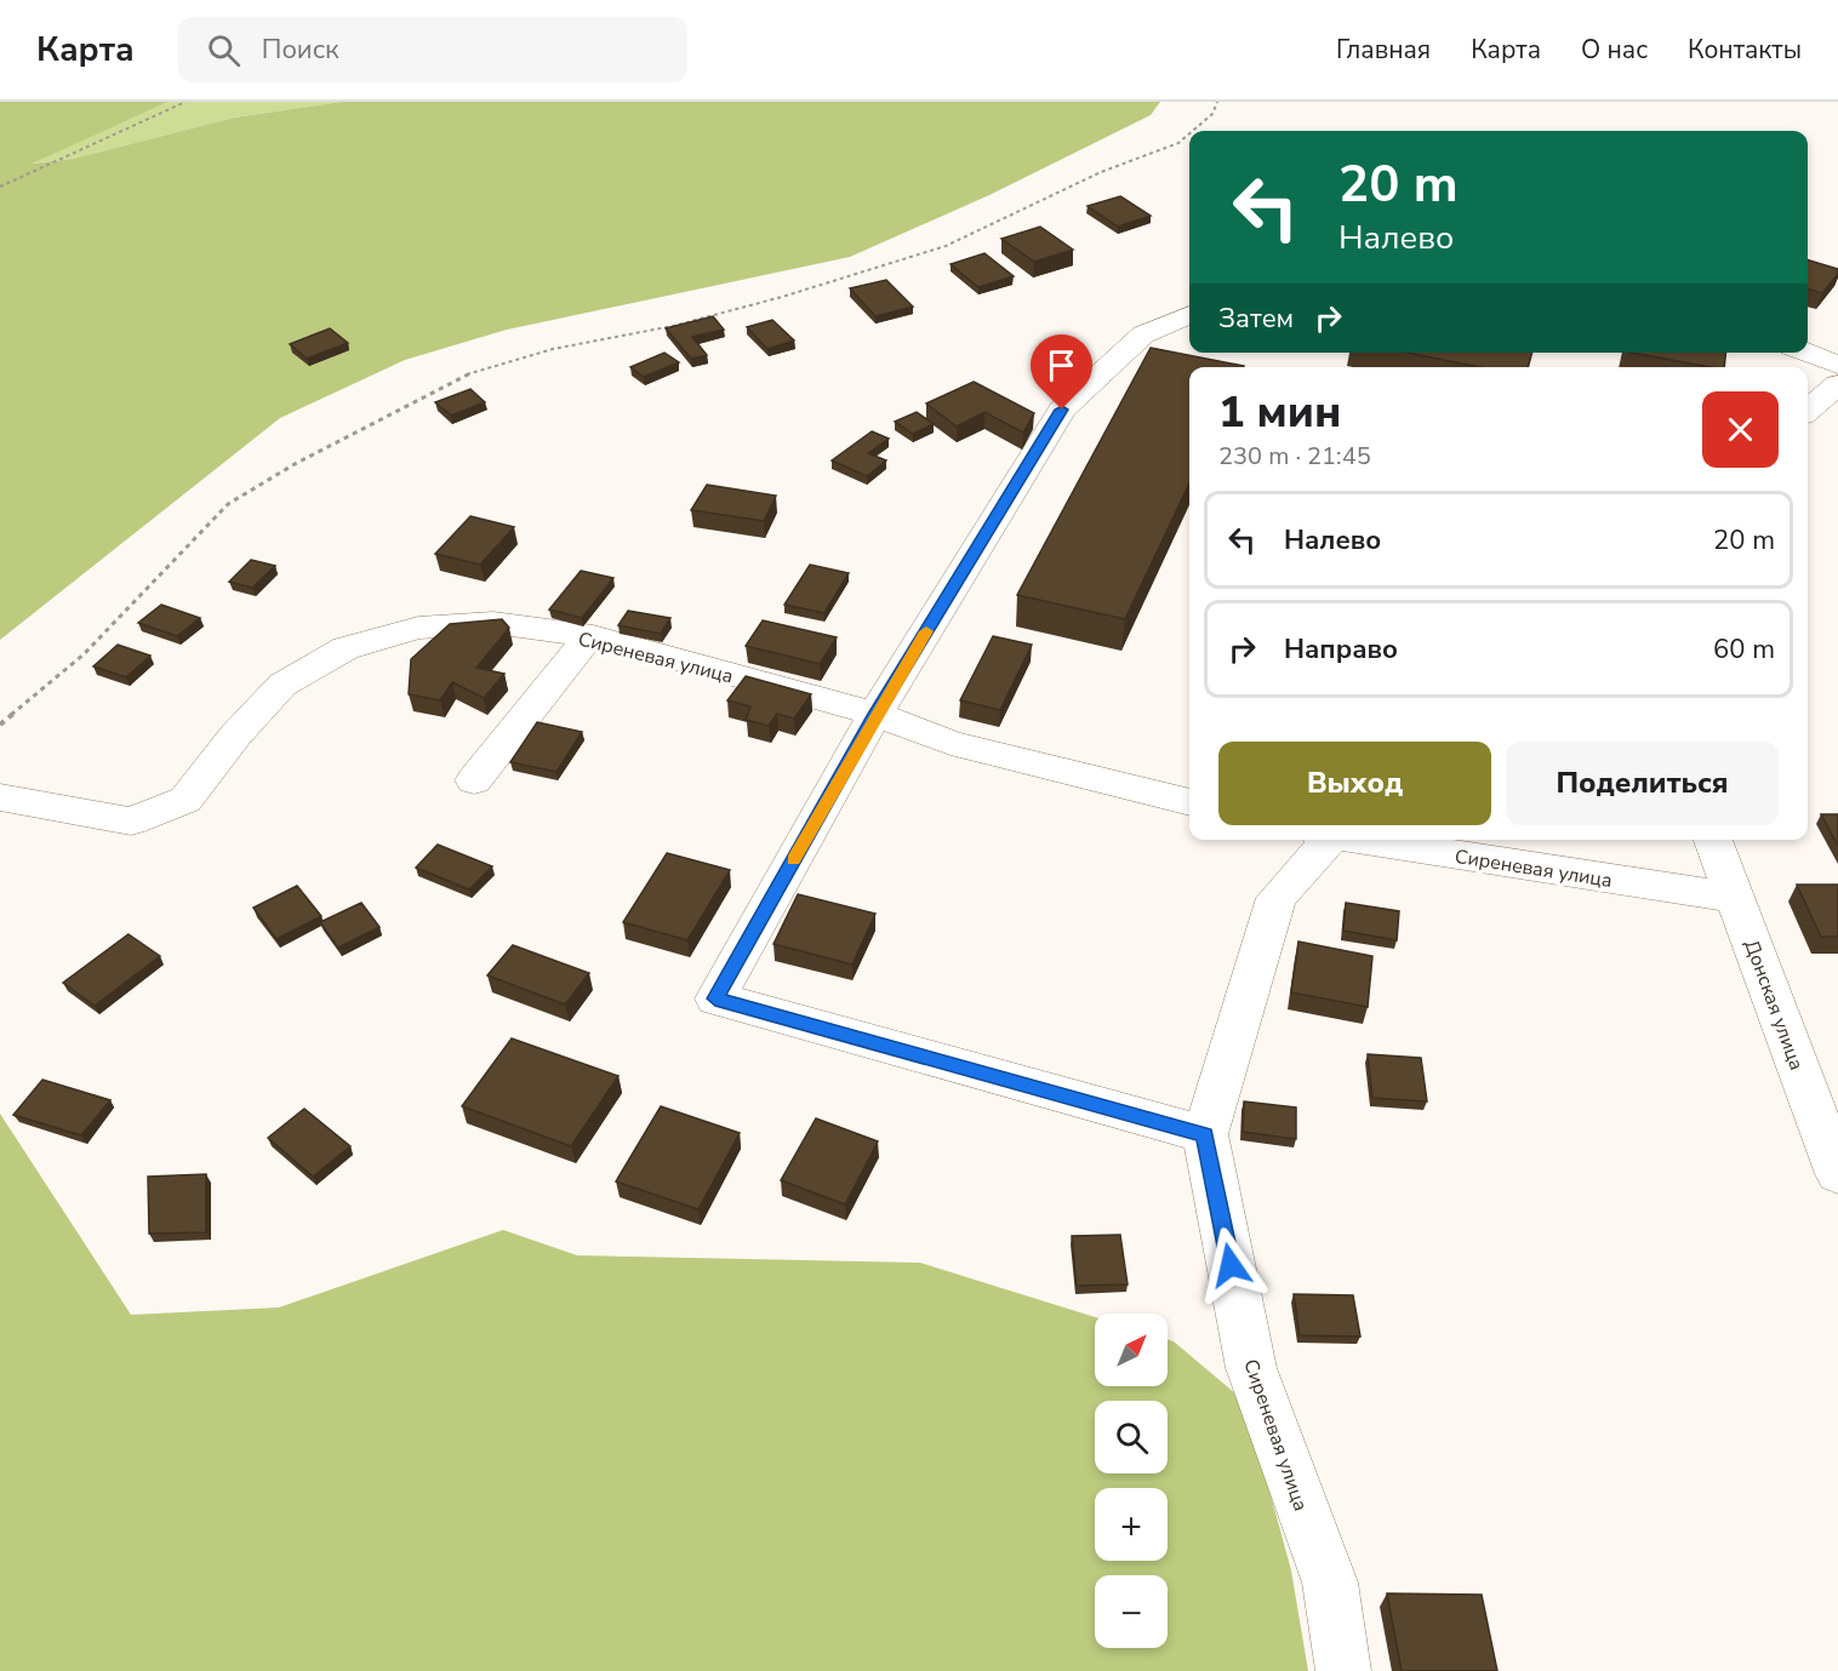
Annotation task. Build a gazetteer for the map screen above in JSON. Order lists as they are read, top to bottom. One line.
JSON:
{"streets":{"street":["Сиреневая улица","Донская улица"]},"crossings":[["Сиреневая улица","Донская улица"]],"north":"top right","page":{"header":"Карта","search":"Поиск","nav":["Главная","Карта","О нас","Контакты"],"turn":["20 m","Налево"],"then":"Затем","heading":["1 мин","230 m · 21:45"],"list":[{"name":"Налево","value":"20 m"},{"name":"Направо","value":"60 m"}],"buttons":["Выход","Поделиться"],"map_buttons":["+","−"]}}
